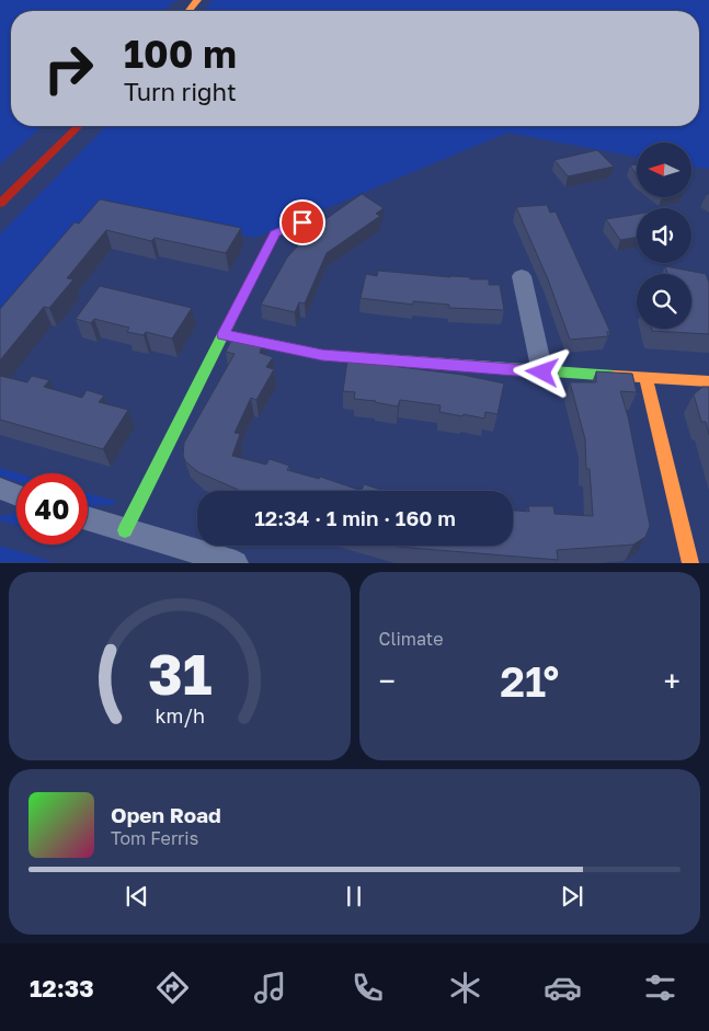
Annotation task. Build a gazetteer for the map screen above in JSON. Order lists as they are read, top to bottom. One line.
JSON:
{"north":"left","page":{"turn":["100 m","Turn right"],"limit":"40","trip":"12:34 · 1 min · 160 m","tile":"Climate","heat":["−","21°","+"],"song":["Open Road","Tom Ferris"],"tabs":"12:33","gauge":["31","km/h"]}}
